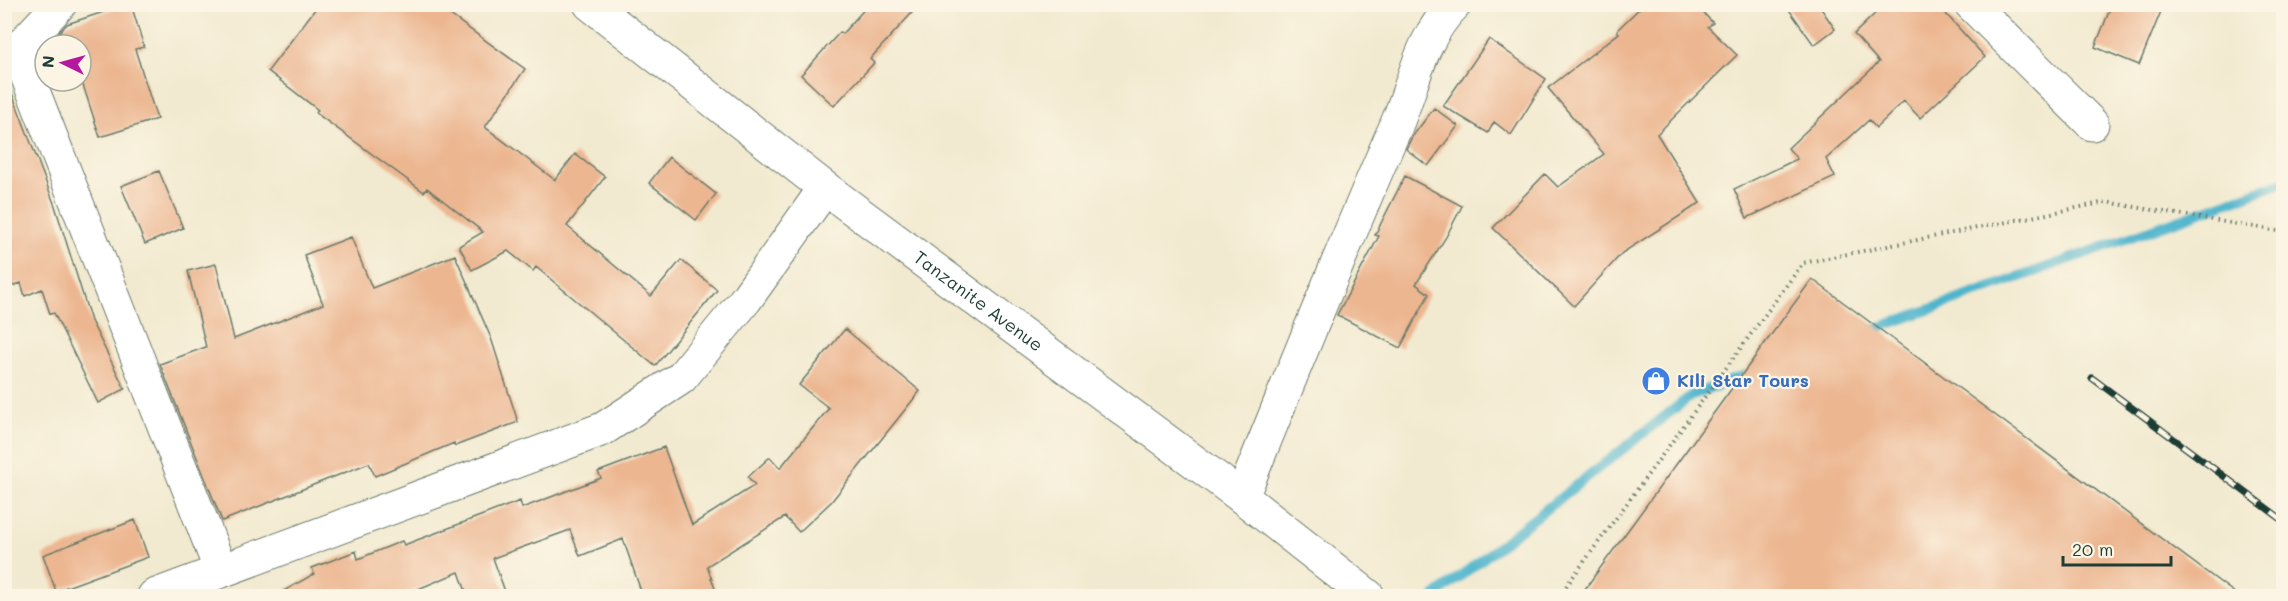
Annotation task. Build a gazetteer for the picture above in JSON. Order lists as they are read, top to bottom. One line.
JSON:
{"streets":{"street":["Tanzanite Avenue"]},"places":{"shop":["Kili Star Tours"]},"scale_bar":"20 m","north":"left"}
